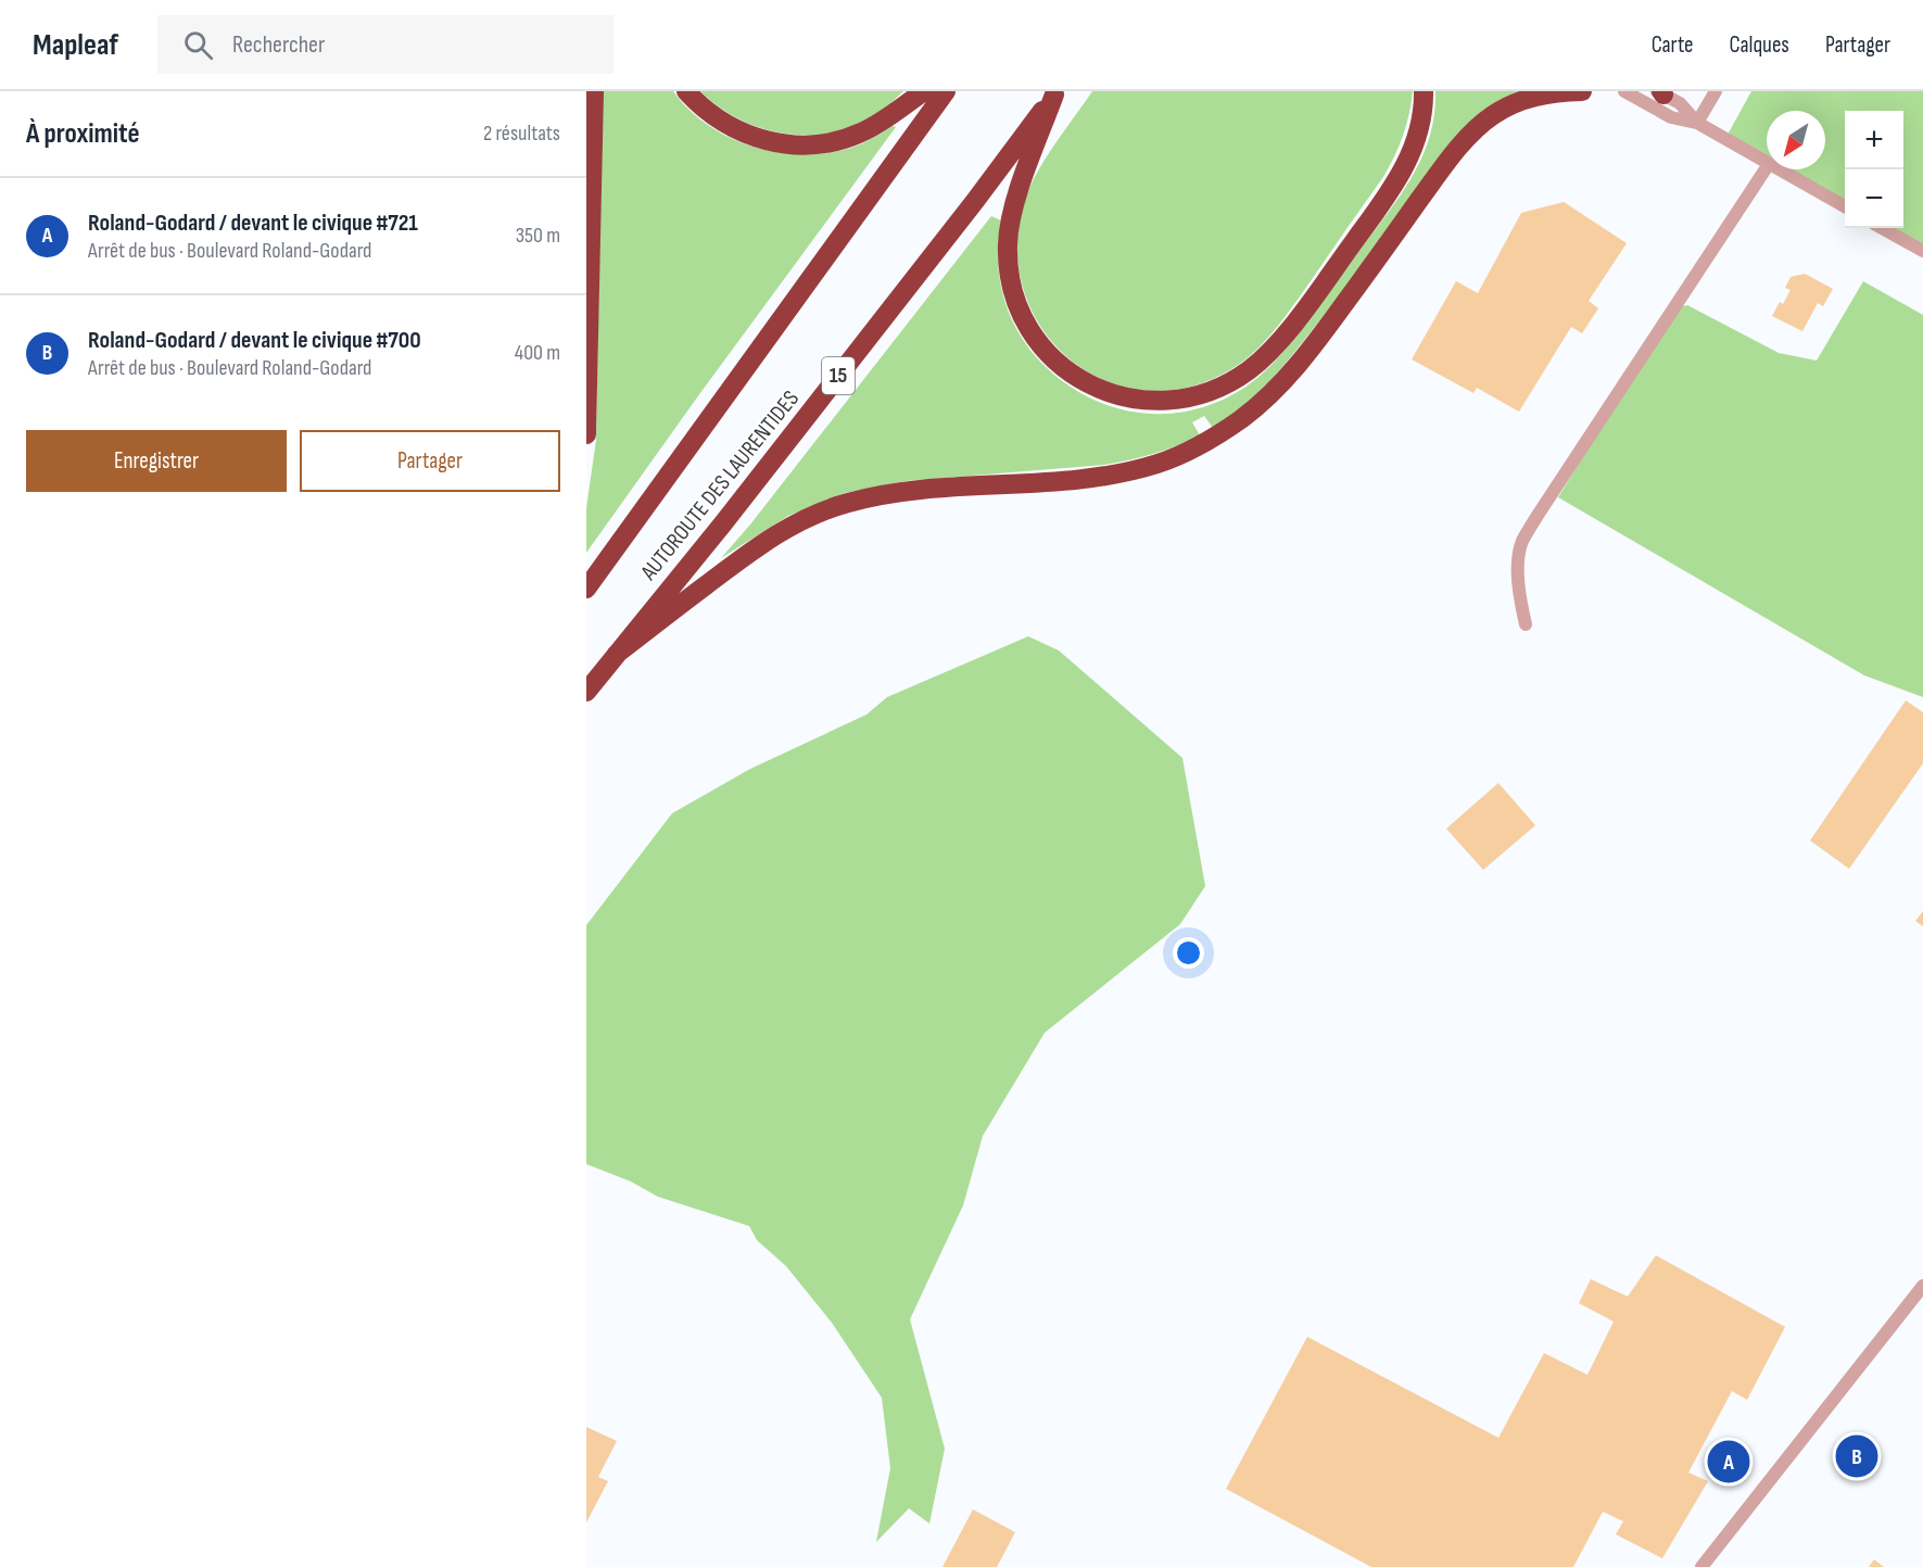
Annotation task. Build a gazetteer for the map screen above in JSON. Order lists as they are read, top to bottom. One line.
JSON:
{"streets":{"highway":["15","AUTOROUTE DES LAURENTIDES"]},"north":"bottom left","page":{"header":"Mapleaf","search":"Rechercher","nav":["Carte","Calques","Partager"],"heading":["À proximité","2 résultats"],"map_buttons":["+","−"],"list":[{"mark":"A","name":"Roland-Godard / devant le civique #721","note":"Arrêt de bus · Boulevard Roland-Godard","value":"350 m"},{"mark":"B","name":"Roland-Godard / devant le civique #700","note":"Arrêt de bus · Boulevard Roland-Godard","value":"400 m"}],"buttons":["Enregistrer","Partager"],"pins":["B","A"]}}
